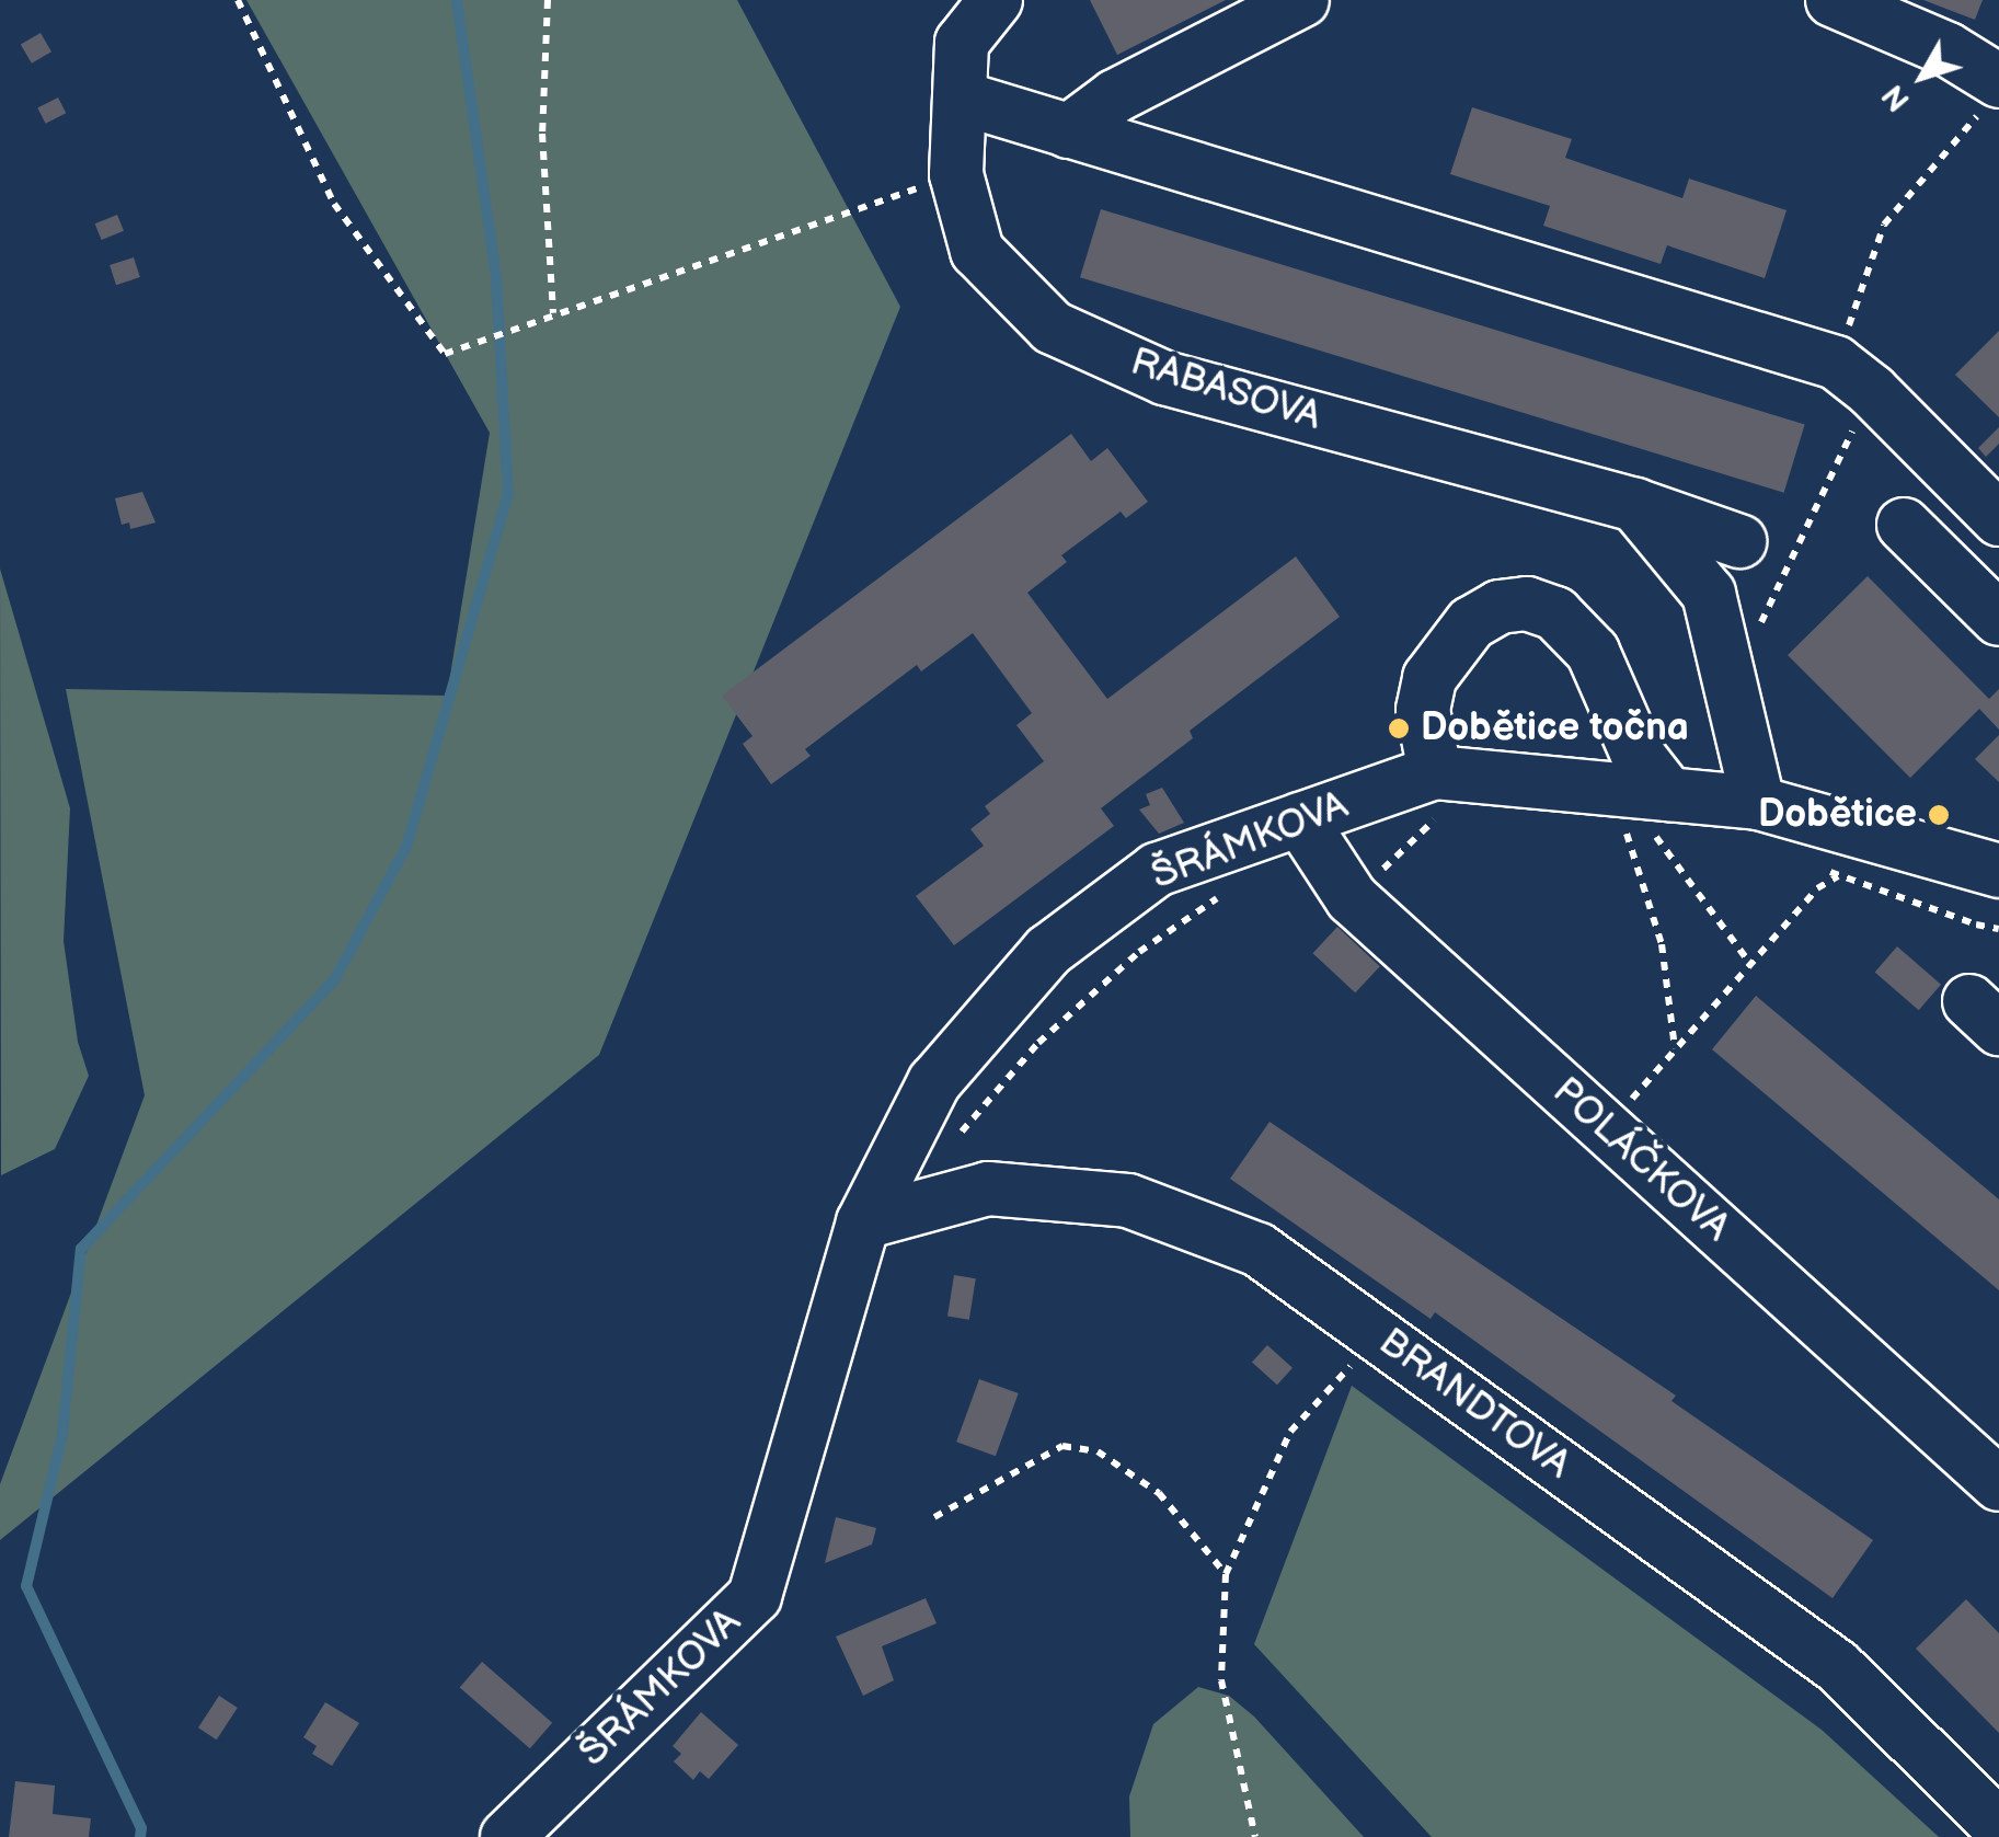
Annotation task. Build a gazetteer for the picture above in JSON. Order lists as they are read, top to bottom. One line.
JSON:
{"streets":{"street":["RABASOVA","ŠRÁMKOVA","POLÁČKOVA","BRANDTOVA"]},"crossings":[["ŠRÁMKOVA","POLÁČKOVA"],["ŠRÁMKOVA","BRANDTOVA"]],"places":["Dobětice točna","Dobětice"],"north":"bottom left"}
